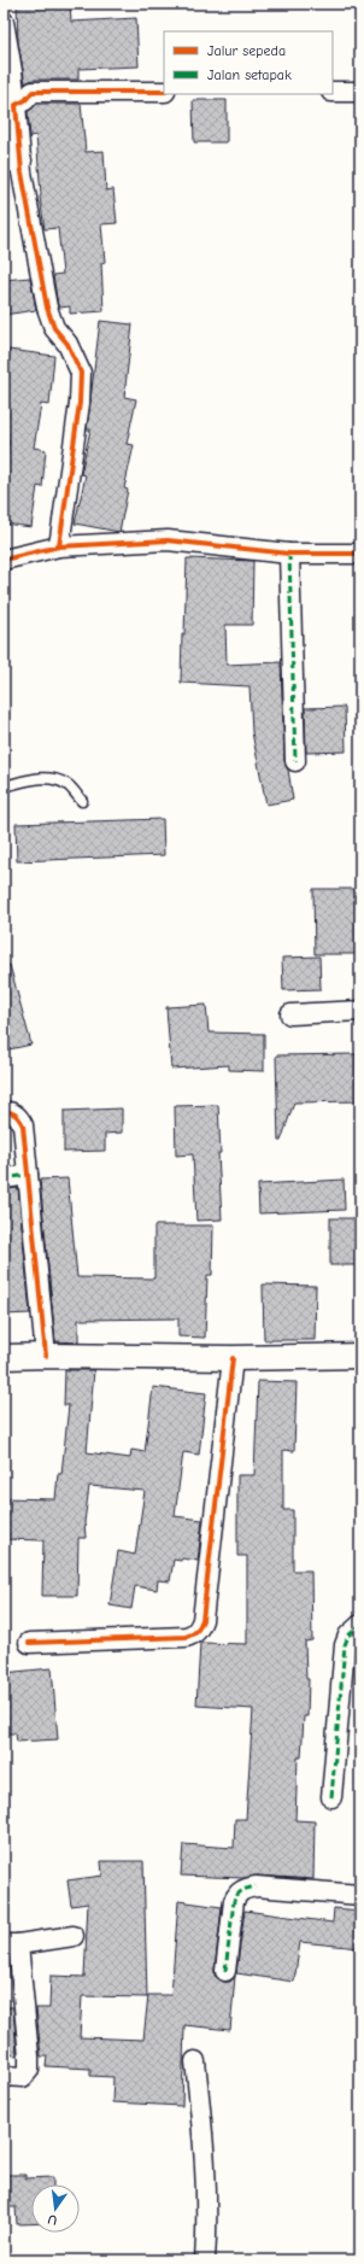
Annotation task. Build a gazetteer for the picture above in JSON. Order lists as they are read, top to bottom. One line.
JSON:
{"legend":["Jalur sepeda","Jalan setapak"],"north":"bottom"}
